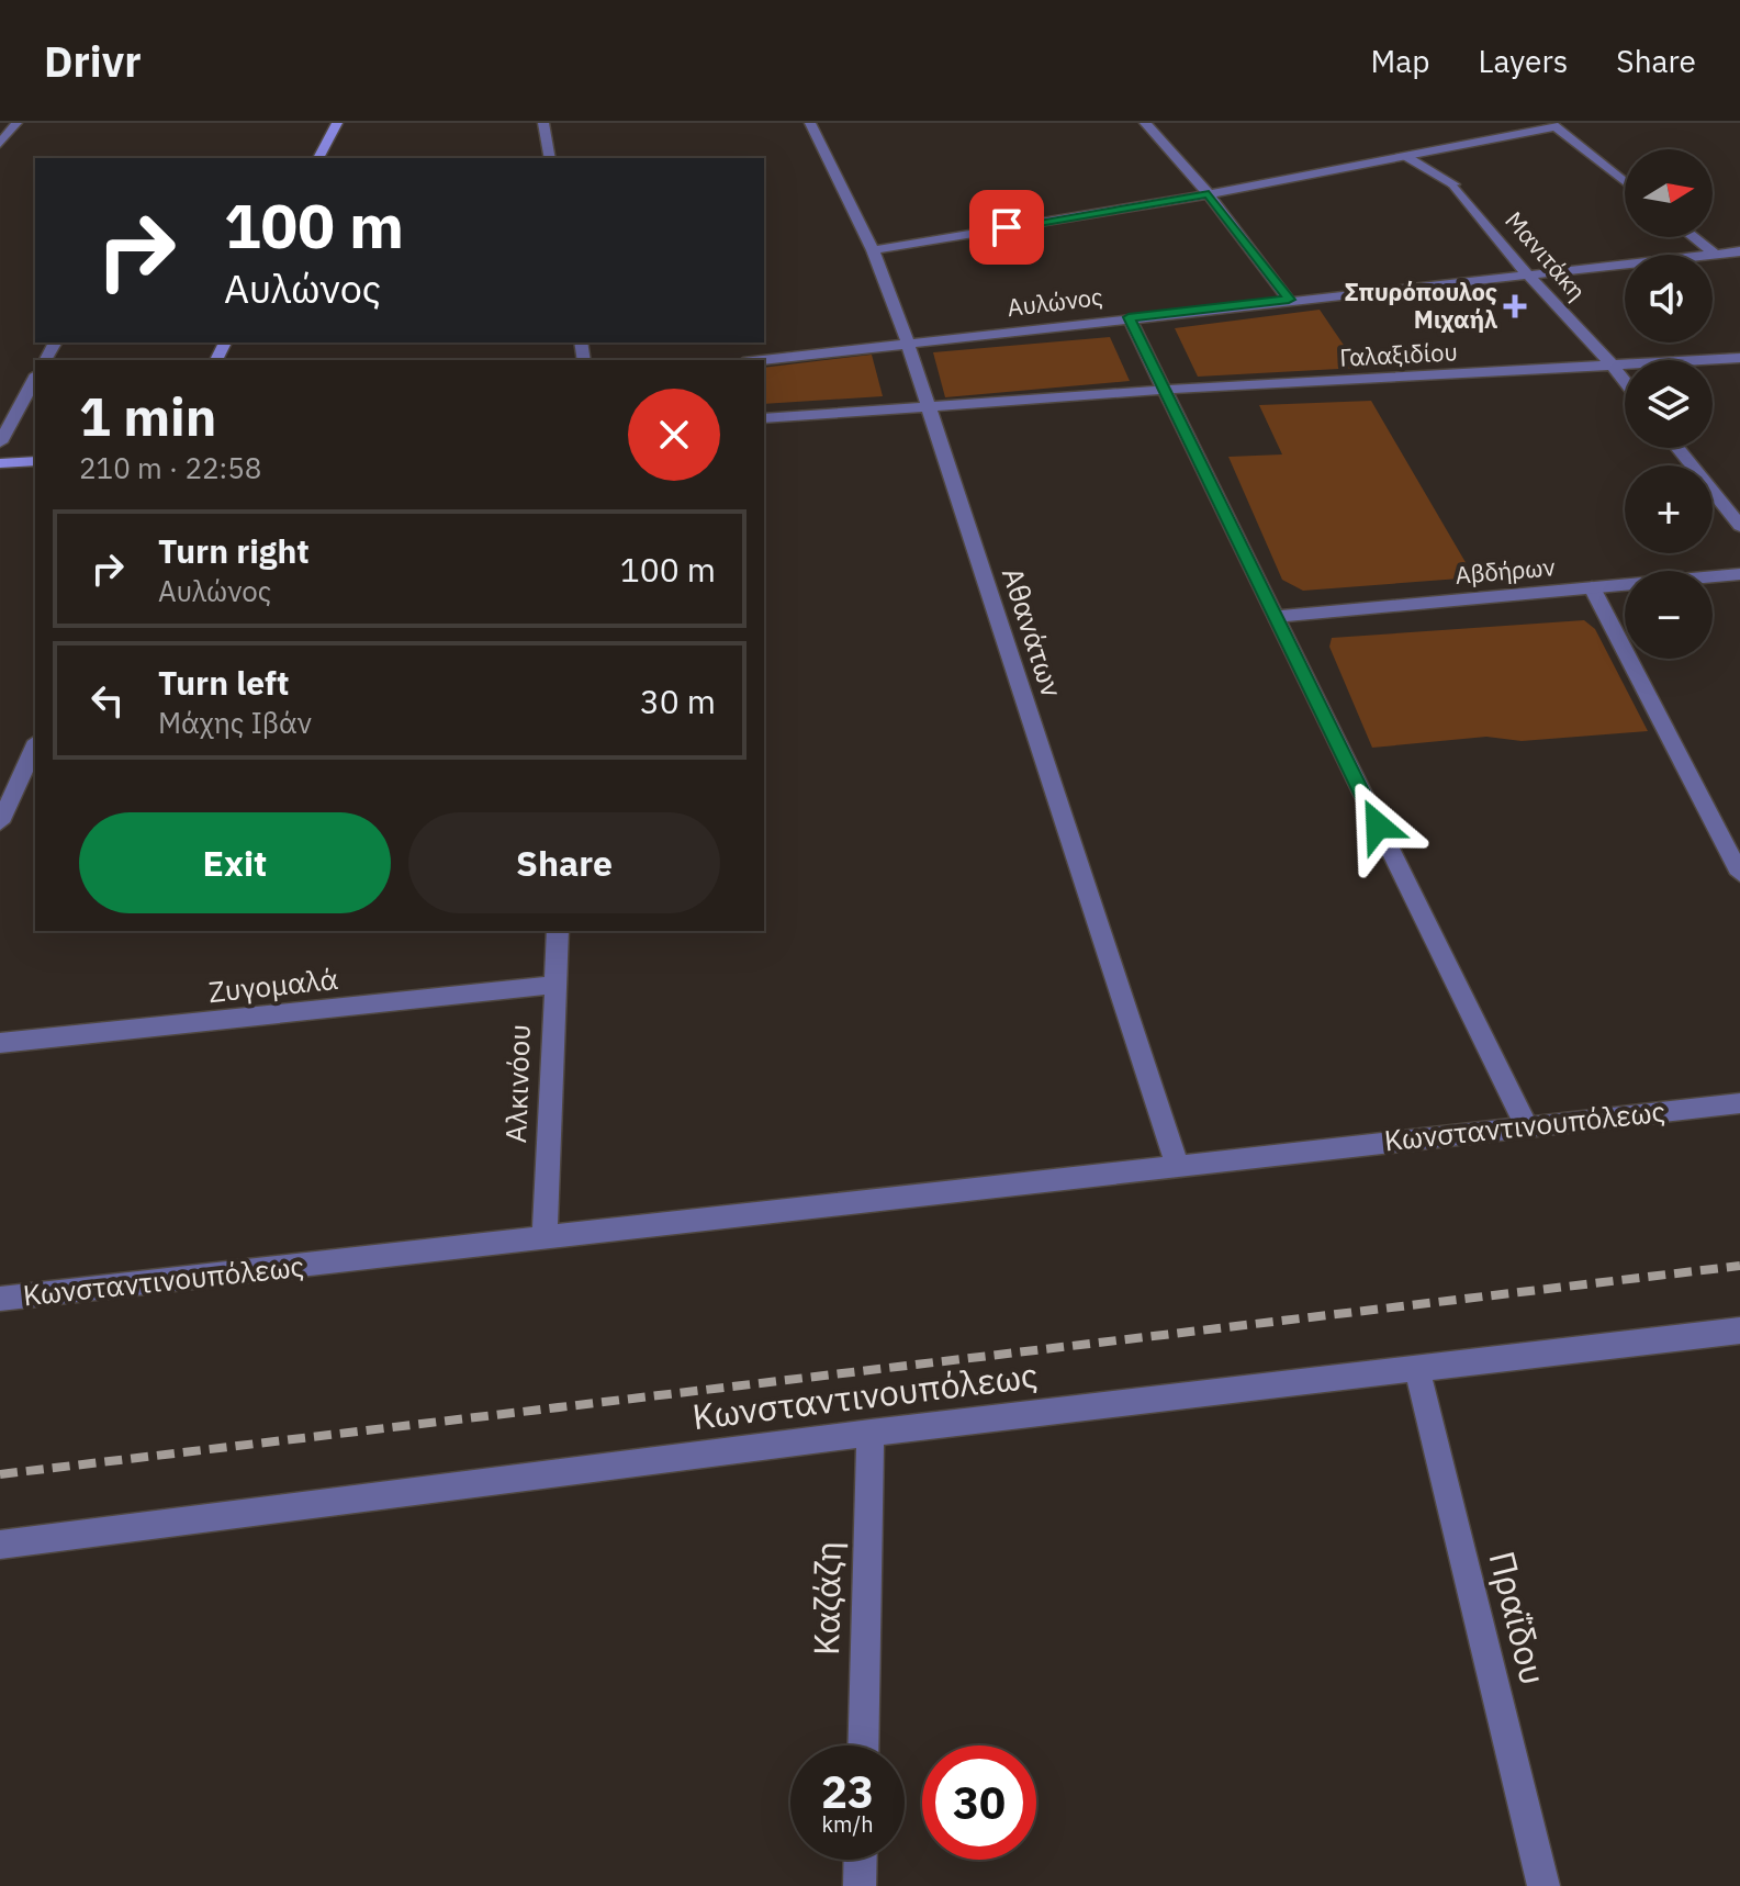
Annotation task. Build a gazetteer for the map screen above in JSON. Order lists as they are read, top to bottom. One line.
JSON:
{"streets":{"street":["Μανιτάκη","Αυλώνος","Γαλαξιδίου","Αβδήρων","Αθανάτων","Ζυγομαλά","Αλκινόου","Κωνσταντινουπόλεως","Καζάζη","Πραΐδου"]},"crossings":[["Μανιτάκη","Αυλώνος"],["Μανιτάκη","Γαλαξιδίου"],["Αυλώνος","Αθανάτων"],["Αθανάτων","Κωνσταντινουπόλεως"],["Ζυγομαλά","Αλκινόου"],["Αλκινόου","Κωνσταντινουπόλεως"],["Κωνσταντινουπόλεως","Καζάζη"],["Κωνσταντινουπόλεως","Πραΐδου"]],"places":{"health":["Σπυρόπουλος Μιχαήλ"]},"north":"right","page":{"header":"Drivr","nav":["Map","Layers","Share"],"map_buttons":["+","−"],"turn":["100 m","Αυλώνος"],"heading":["1 min","210 m · 22:58"],"list":[{"name":"Turn right","note":"Αυλώνος","value":"100 m"},{"name":"Turn left","note":"Μάχης Ιβάν","value":"30 m"}],"buttons":["Exit","Share"],"speed":"23 km/h","limit":"30"}}
